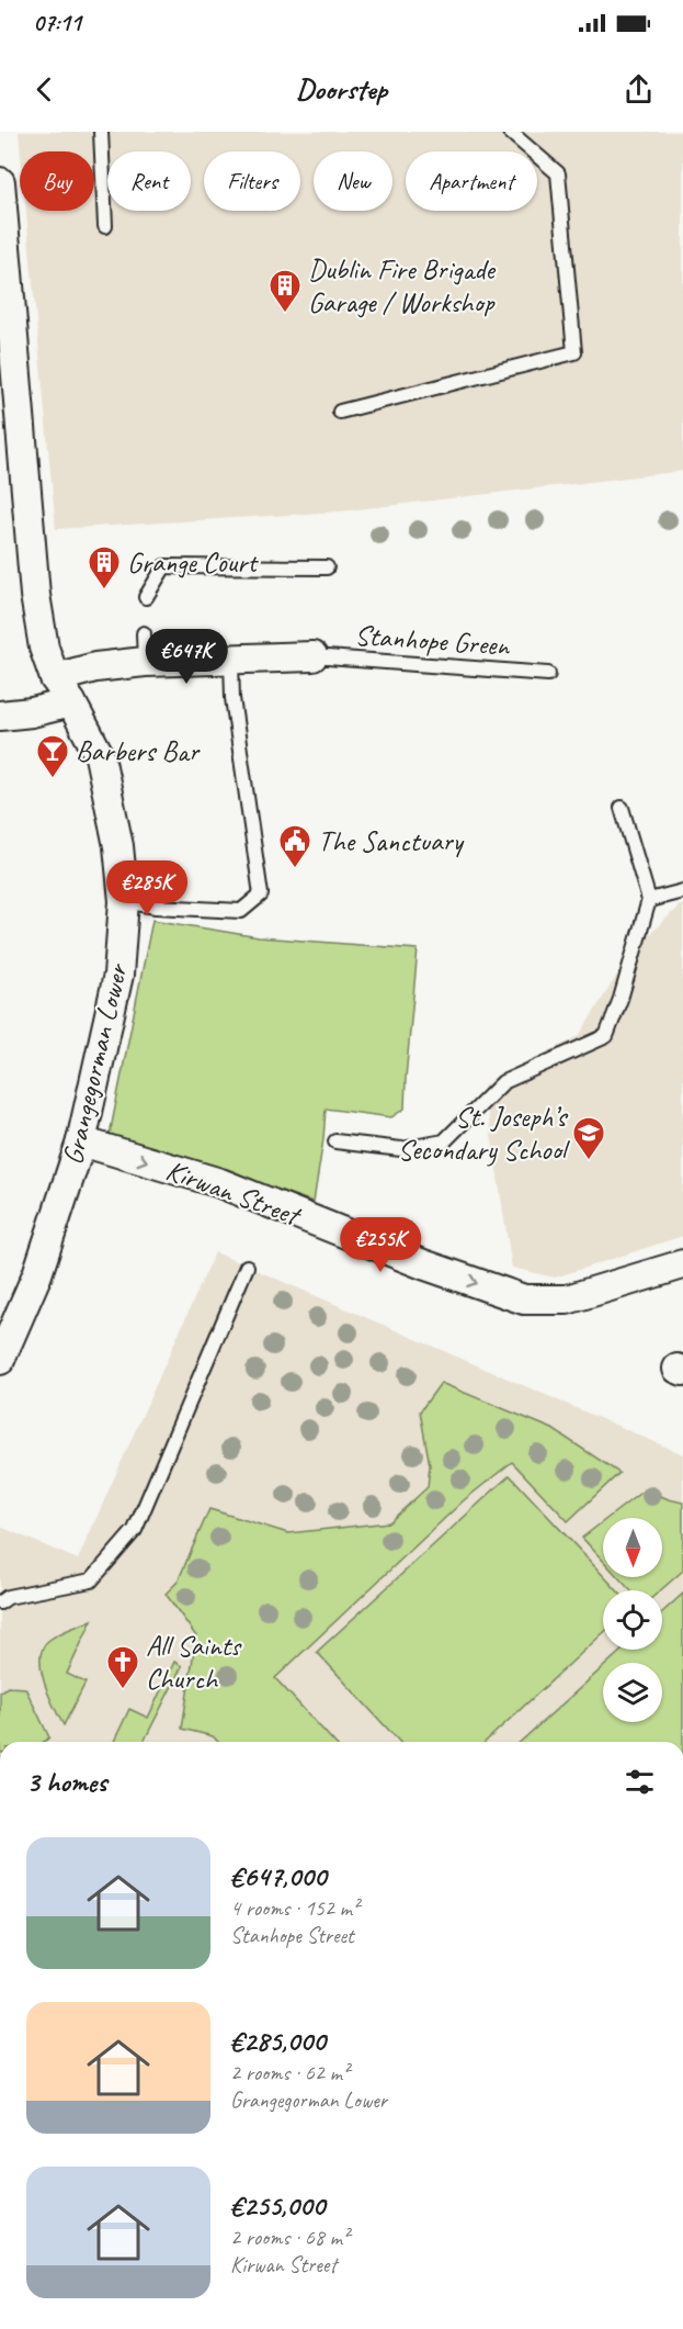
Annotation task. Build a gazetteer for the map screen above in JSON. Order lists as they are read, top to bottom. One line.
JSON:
{"streets":{"street":["Grangegorman Lower","Kirwan Street"],"lane":["Stanhope Green"]},"crossings":[["Grangegorman Lower","Kirwan Street"]],"one_way":["Kirwan Street"],"places":{"building":["Dublin Fire Brigade Garage / Workshop","Grange Court"],"bar":["Barbers Bar"],"public building":["The Sanctuary"],"school or university":["St. Joseph’s Secondary School"],"church":["All Saints Church"]},"north":"bottom","page":{"status":"07:11","header":"Doorstep","chip":["Buy","Rent","Filters","New","Apartment"],"price":["€647K","€285K","€255K"],"heading":"3 homes","list":[{"name":"€647,000","note":"4 rooms · 152 m² · Stanhope Street"},{"name":"€285,000","note":"2 rooms · 62 m² · Grangegorman Lower"},{"name":"€255,000","note":"2 rooms · 68 m² · Kirwan Street"}]}}
